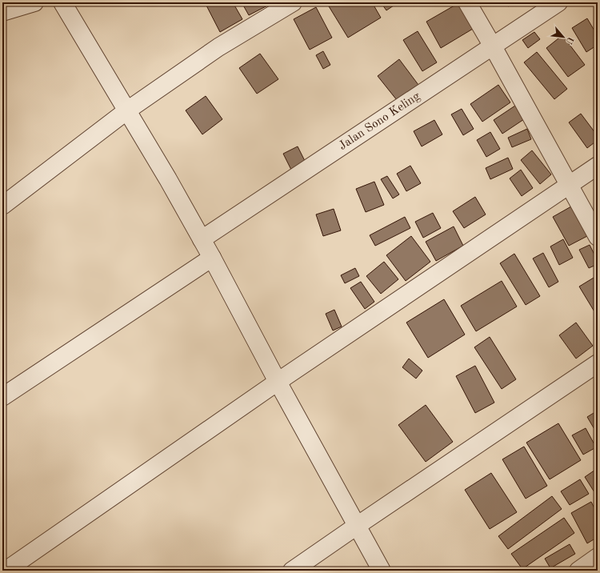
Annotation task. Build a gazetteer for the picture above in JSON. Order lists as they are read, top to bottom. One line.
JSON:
{"streets":{"street":["Jalan Sono Keling"]},"north":"bottom right"}
